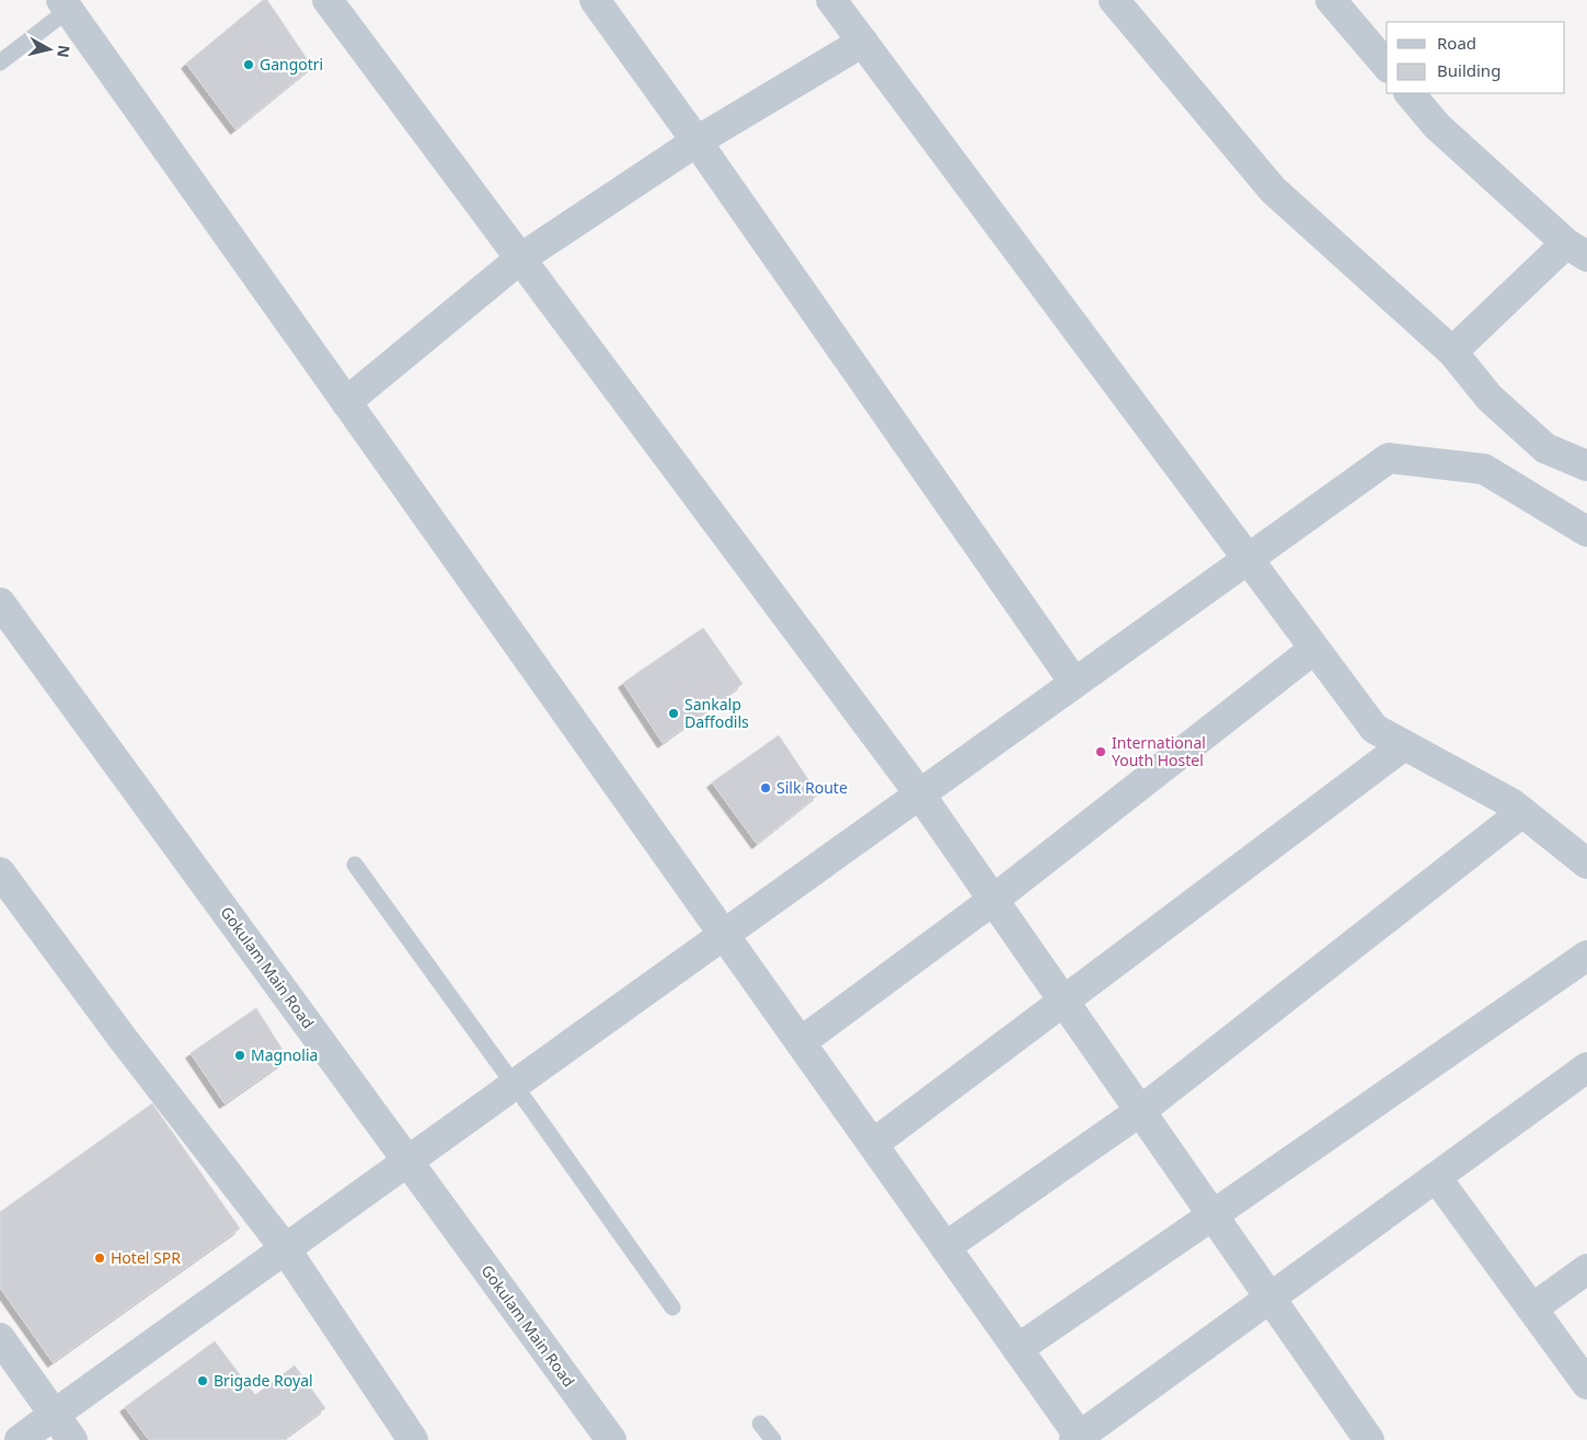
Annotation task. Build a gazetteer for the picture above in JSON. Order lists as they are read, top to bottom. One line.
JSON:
{"streets":{"street":["Gokulam Main Road"]},"places":["Gangotri","Sankalp Daffodils","International Youth Hostel","Silk Route","Magnolia","Hotel SPR","Brigade Royal"],"legend":["Road","Building"],"north":"right"}
